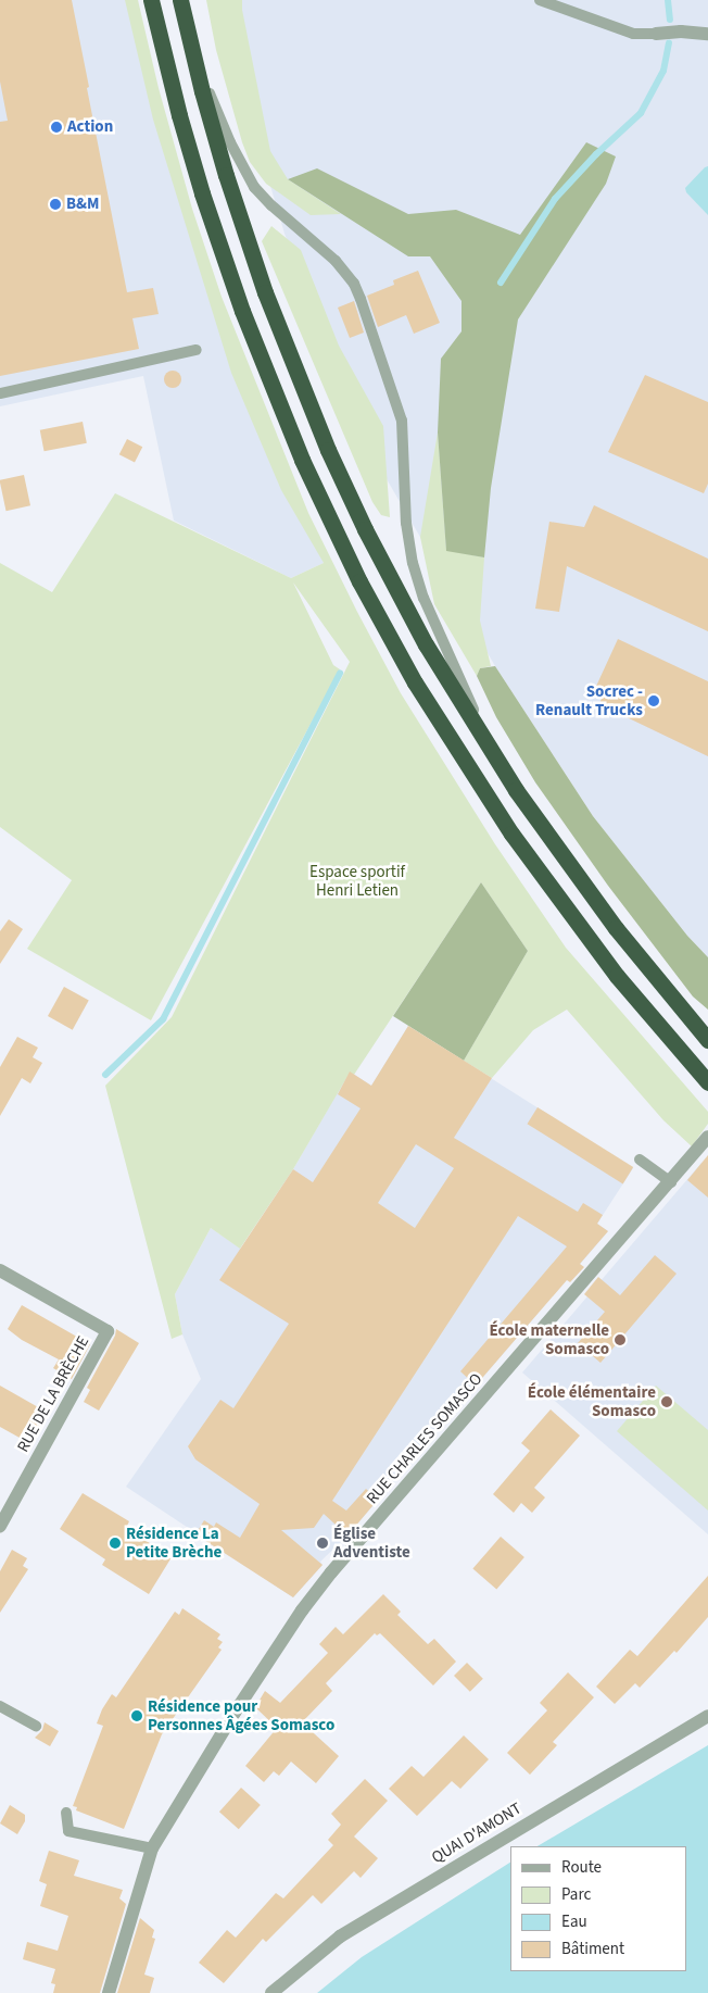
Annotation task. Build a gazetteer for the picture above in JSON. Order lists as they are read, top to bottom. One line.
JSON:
{"streets":{"street":["RUE DE LA BRÈCHE","RUE CHARLES SOMASCO","QUAI D'AMONT"]},"parks":["Espace sportif Henri Letien"],"places":["Action","B&M","Socrec - Renault Trucks","École maternelle Somasco","École élémentaire Somasco","Résidence La Petite Brèche","Église Adventiste","Résidence pour Personnes Âgées Somasco"],"legend":["Route","Parc","Eau","Bâtiment"]}
